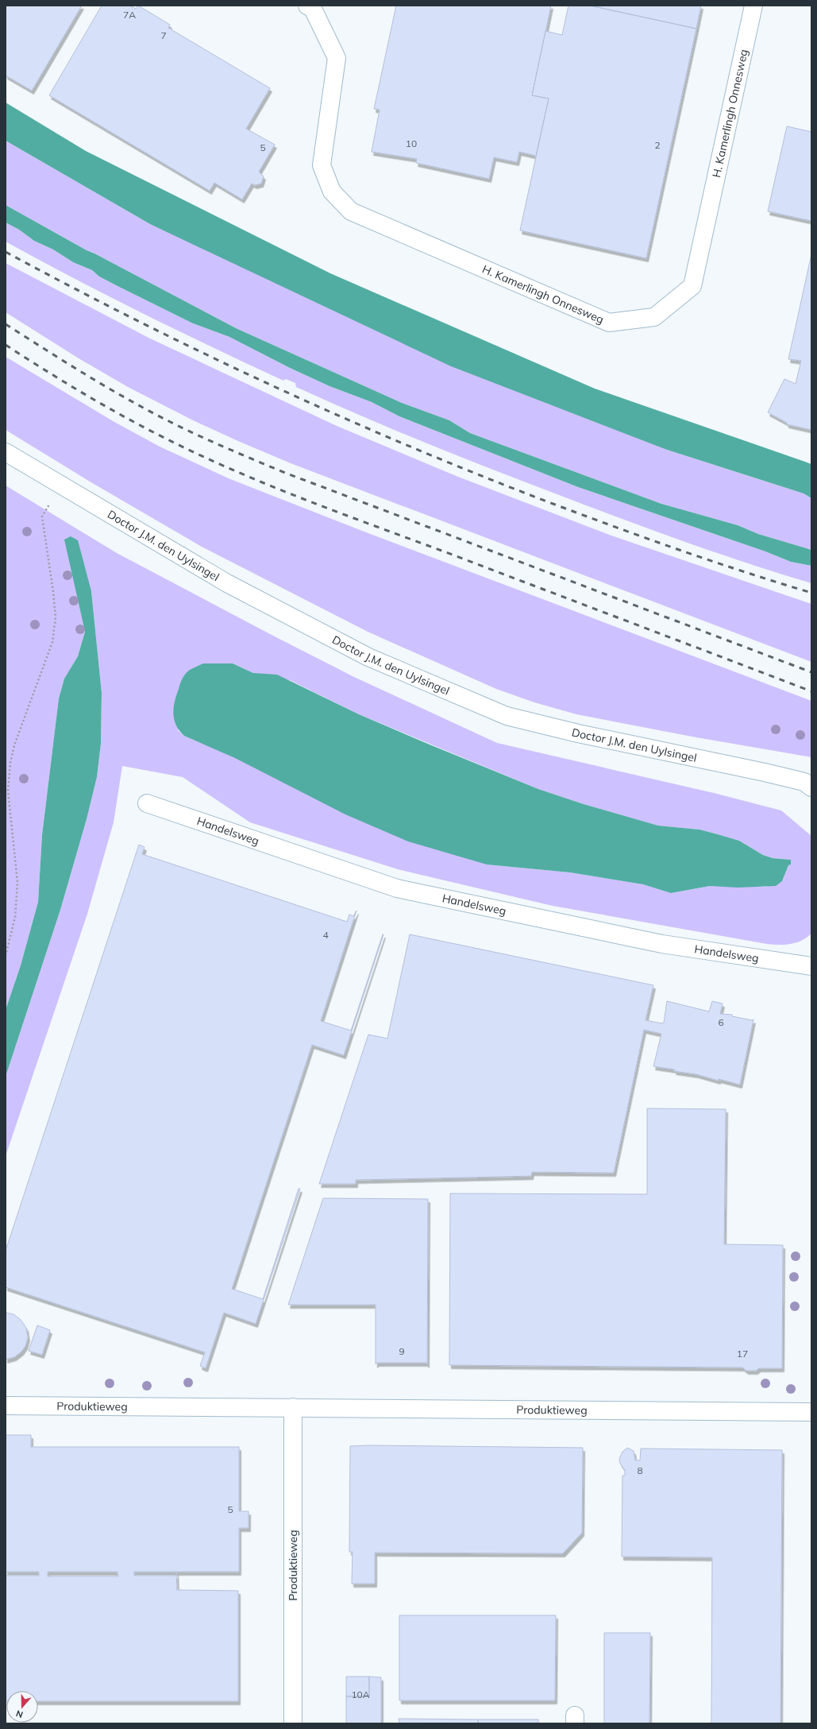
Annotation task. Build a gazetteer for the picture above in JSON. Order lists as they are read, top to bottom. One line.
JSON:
{"streets":{"street":["H. Kamerlingh Onnesweg","Doctor J.M. den Uylsingel","Handelsweg","Produktieweg"]},"house_numbers":["7A","7","10","2","5","4","6","9","17","8","5","10A"],"north":"bottom"}
